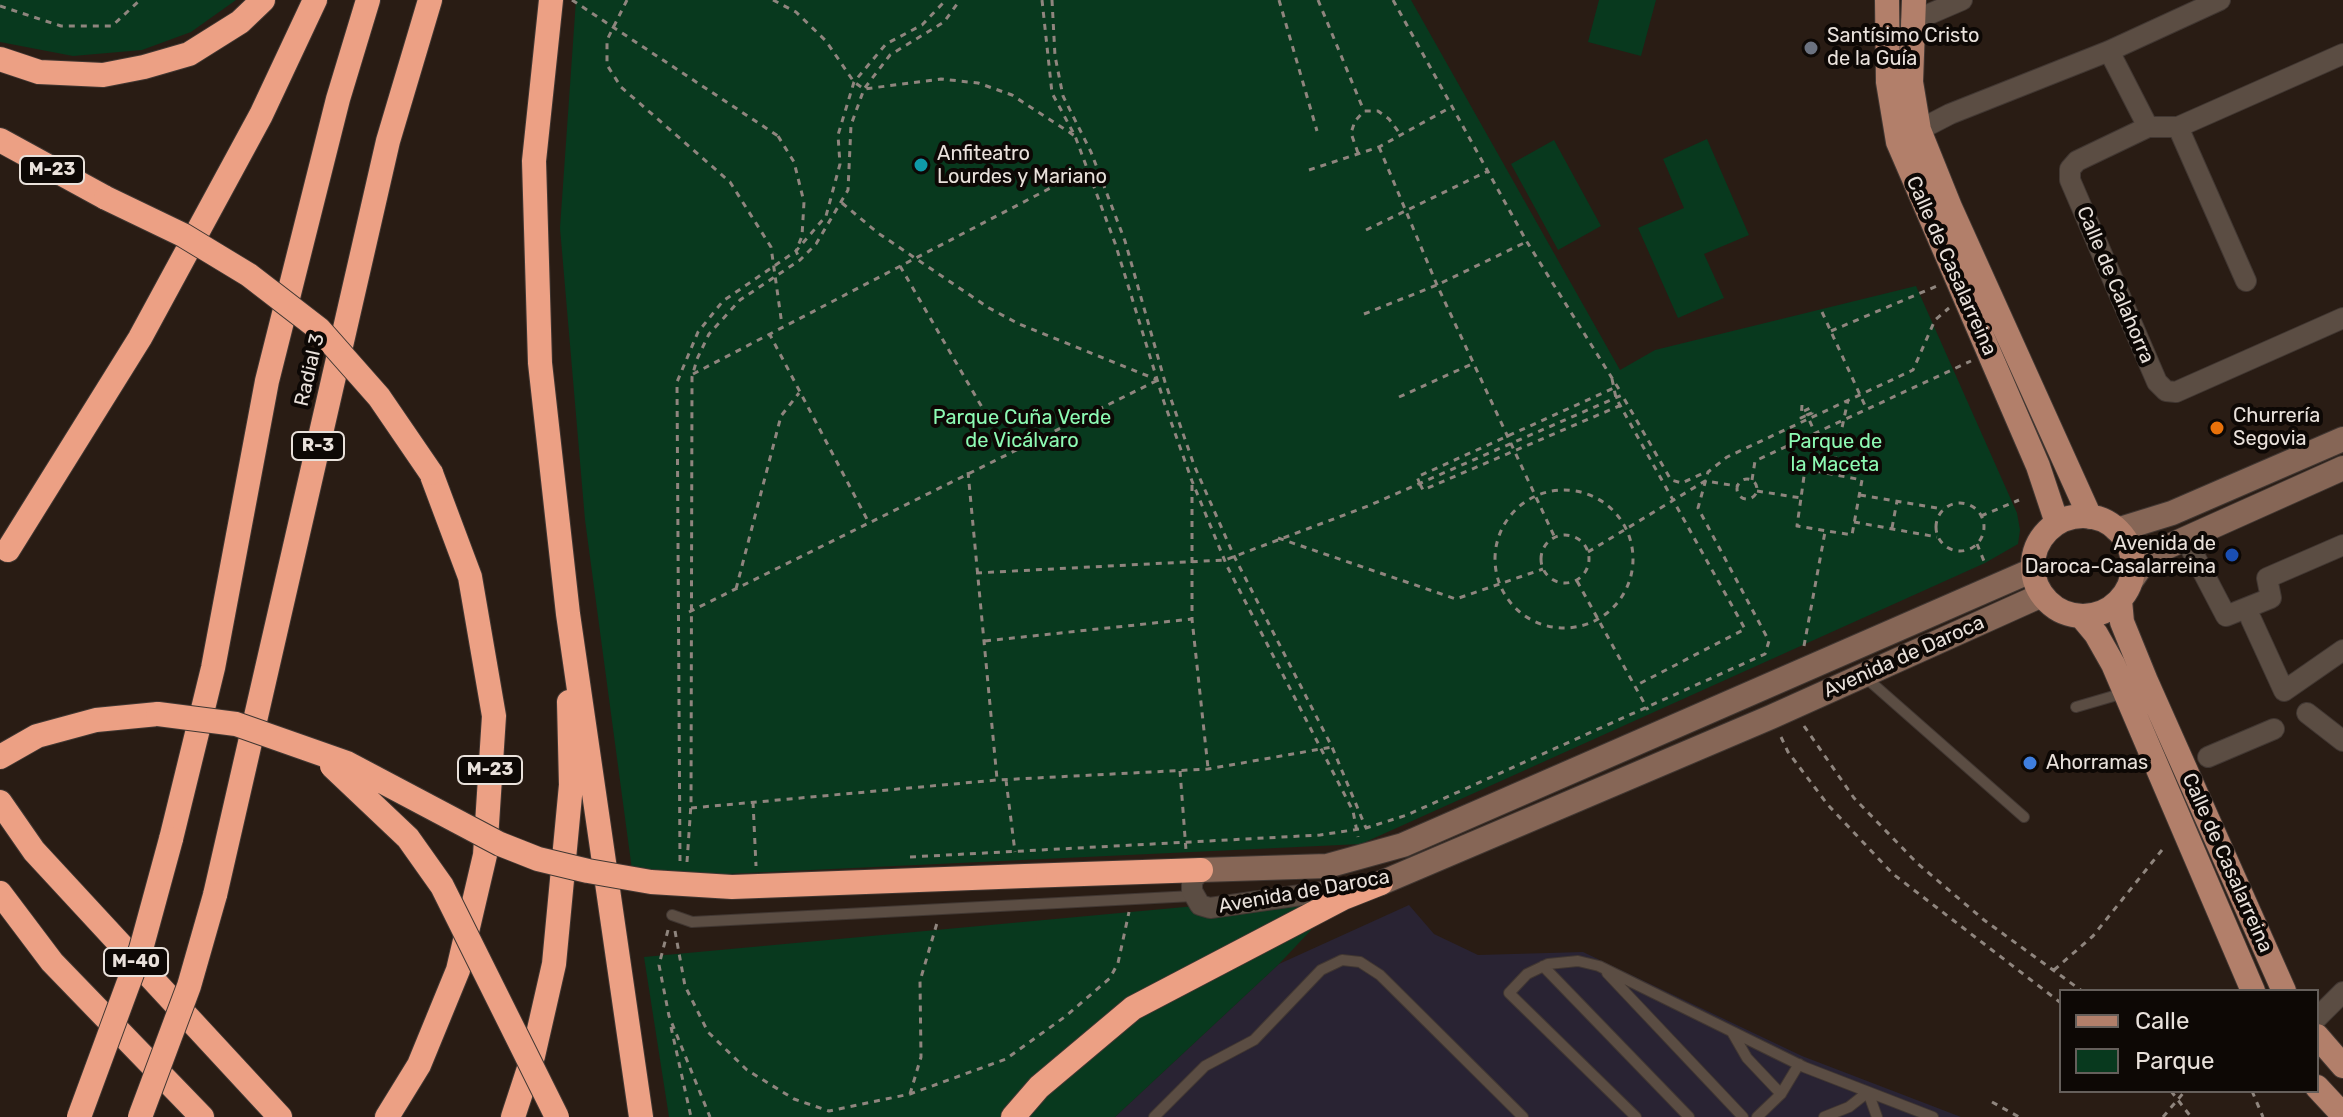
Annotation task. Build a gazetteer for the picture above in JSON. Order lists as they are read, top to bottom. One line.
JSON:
{"streets":{"highway":["M-23","Radial 3","R-3","M-40"],"main road":["Calle de Casalarreina","Avenida de Daroca"],"street":["Calle de Calahorra"]},"crossings":[["Calle de Casalarreina","Avenida de Daroca"]],"parks":["Parque Cuña Verde de Vicálvaro","Parque de la Maceta"],"places":["Santísimo Cristo de la Guía","Anfiteatro Lourdes y Mariano","Churrería Segovia","Avenida de Daroca-Casalarreina","Ahorramas"],"legend":["Calle","Parque"]}
